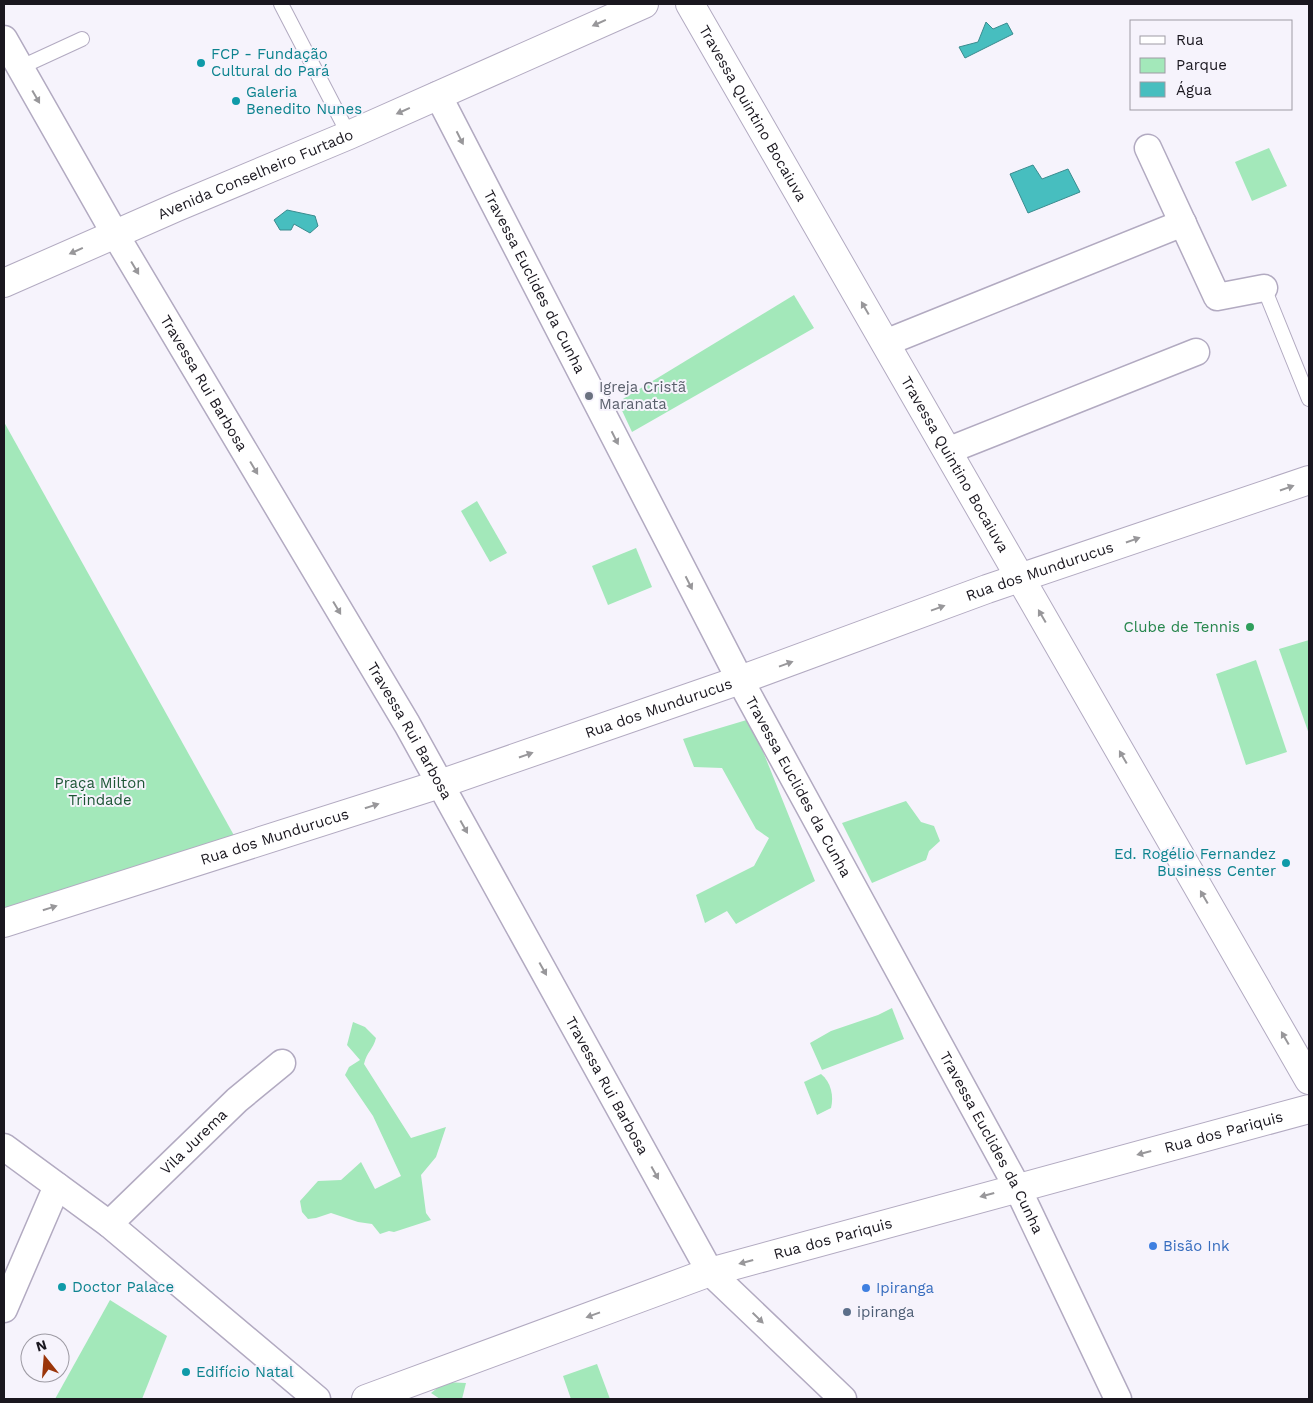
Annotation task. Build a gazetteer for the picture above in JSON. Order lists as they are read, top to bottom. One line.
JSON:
{"streets":{"street":["Travessa Quintino Bocaiuva","Avenida Conselheiro Furtado","Travessa Euclides da Cunha","Travessa Rui Barbosa","Rua dos Mundurucus","Rua dos Pariquis","Vila Jurema"]},"crossings":[["Travessa Quintino Bocaiuva","Rua dos Mundurucus"],["Avenida Conselheiro Furtado","Travessa Euclides da Cunha"],["Avenida Conselheiro Furtado","Travessa Rui Barbosa"],["Travessa Euclides da Cunha","Rua dos Mundurucus"],["Travessa Euclides da Cunha","Rua dos Pariquis"],["Travessa Rui Barbosa","Rua dos Mundurucus"],["Travessa Rui Barbosa","Rua dos Pariquis"]],"one_way":["Travessa Quintino Bocaiuva","Avenida Conselheiro Furtado","Travessa Euclides da Cunha","Travessa Rui Barbosa","Rua dos Mundurucus","Rua dos Pariquis"],"parks":["Praça Milton Trindade"],"places":["FCP - Fundação Cultural do Pará","Galeria Benedito Nunes","Igreja Cristã Maranata","Clube de Tennis","Ed. Rogélio Fernandez Business Center","Bisão Ink","Doctor Palace","Ipiranga","ipiranga","Edifício Natal"],"legend":["Rua","Parque","Água"],"north":"top"}
